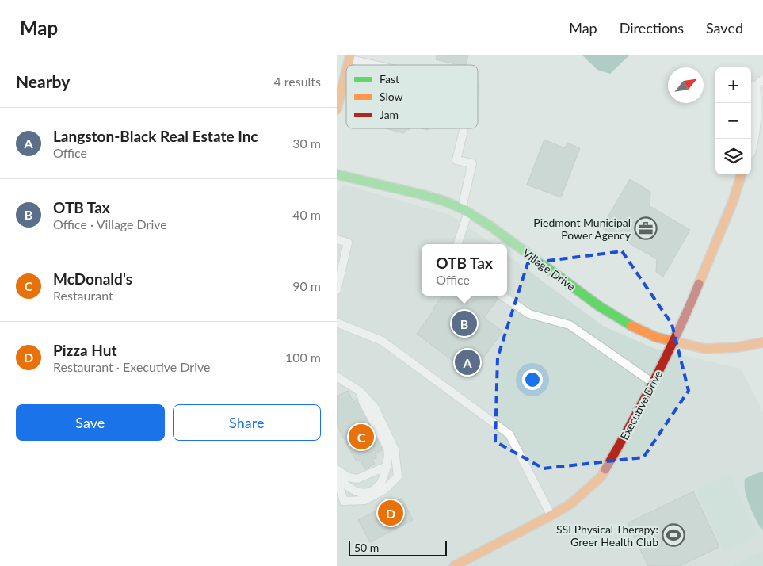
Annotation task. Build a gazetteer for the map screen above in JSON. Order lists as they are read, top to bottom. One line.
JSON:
{"streets":{"street":["Village Drive","Executive Drive"]},"crossings":[["Village Drive","Executive Drive"]],"places":{"office":["Piedmont Municipal Power Agency"],"sports":["SSI Physical Therapy: Greer Health Club"]},"legend":["Fast","Slow","Jam"],"scale_bar":"50 m","north":"top right","page":{"header":"Map","nav":["Map","Directions","Saved"],"heading":["Nearby","4 results"],"map_buttons":["+","−"],"list":[{"mark":"A","name":"Langston-Black Real Estate Inc","note":"Office","value":"30 m"},{"mark":"B","name":"OTB Tax","note":"Office · Village Drive","value":"40 m"},{"mark":"C","name":"McDonald's","note":"Restaurant","value":"90 m"},{"mark":"D","name":"Pizza Hut","note":"Restaurant · Executive Drive","value":"100 m"}],"popup":["OTB Tax","Office"],"pins":["B","A","C","D"],"buttons":["Save","Share"],"scale":"50 m"}}
